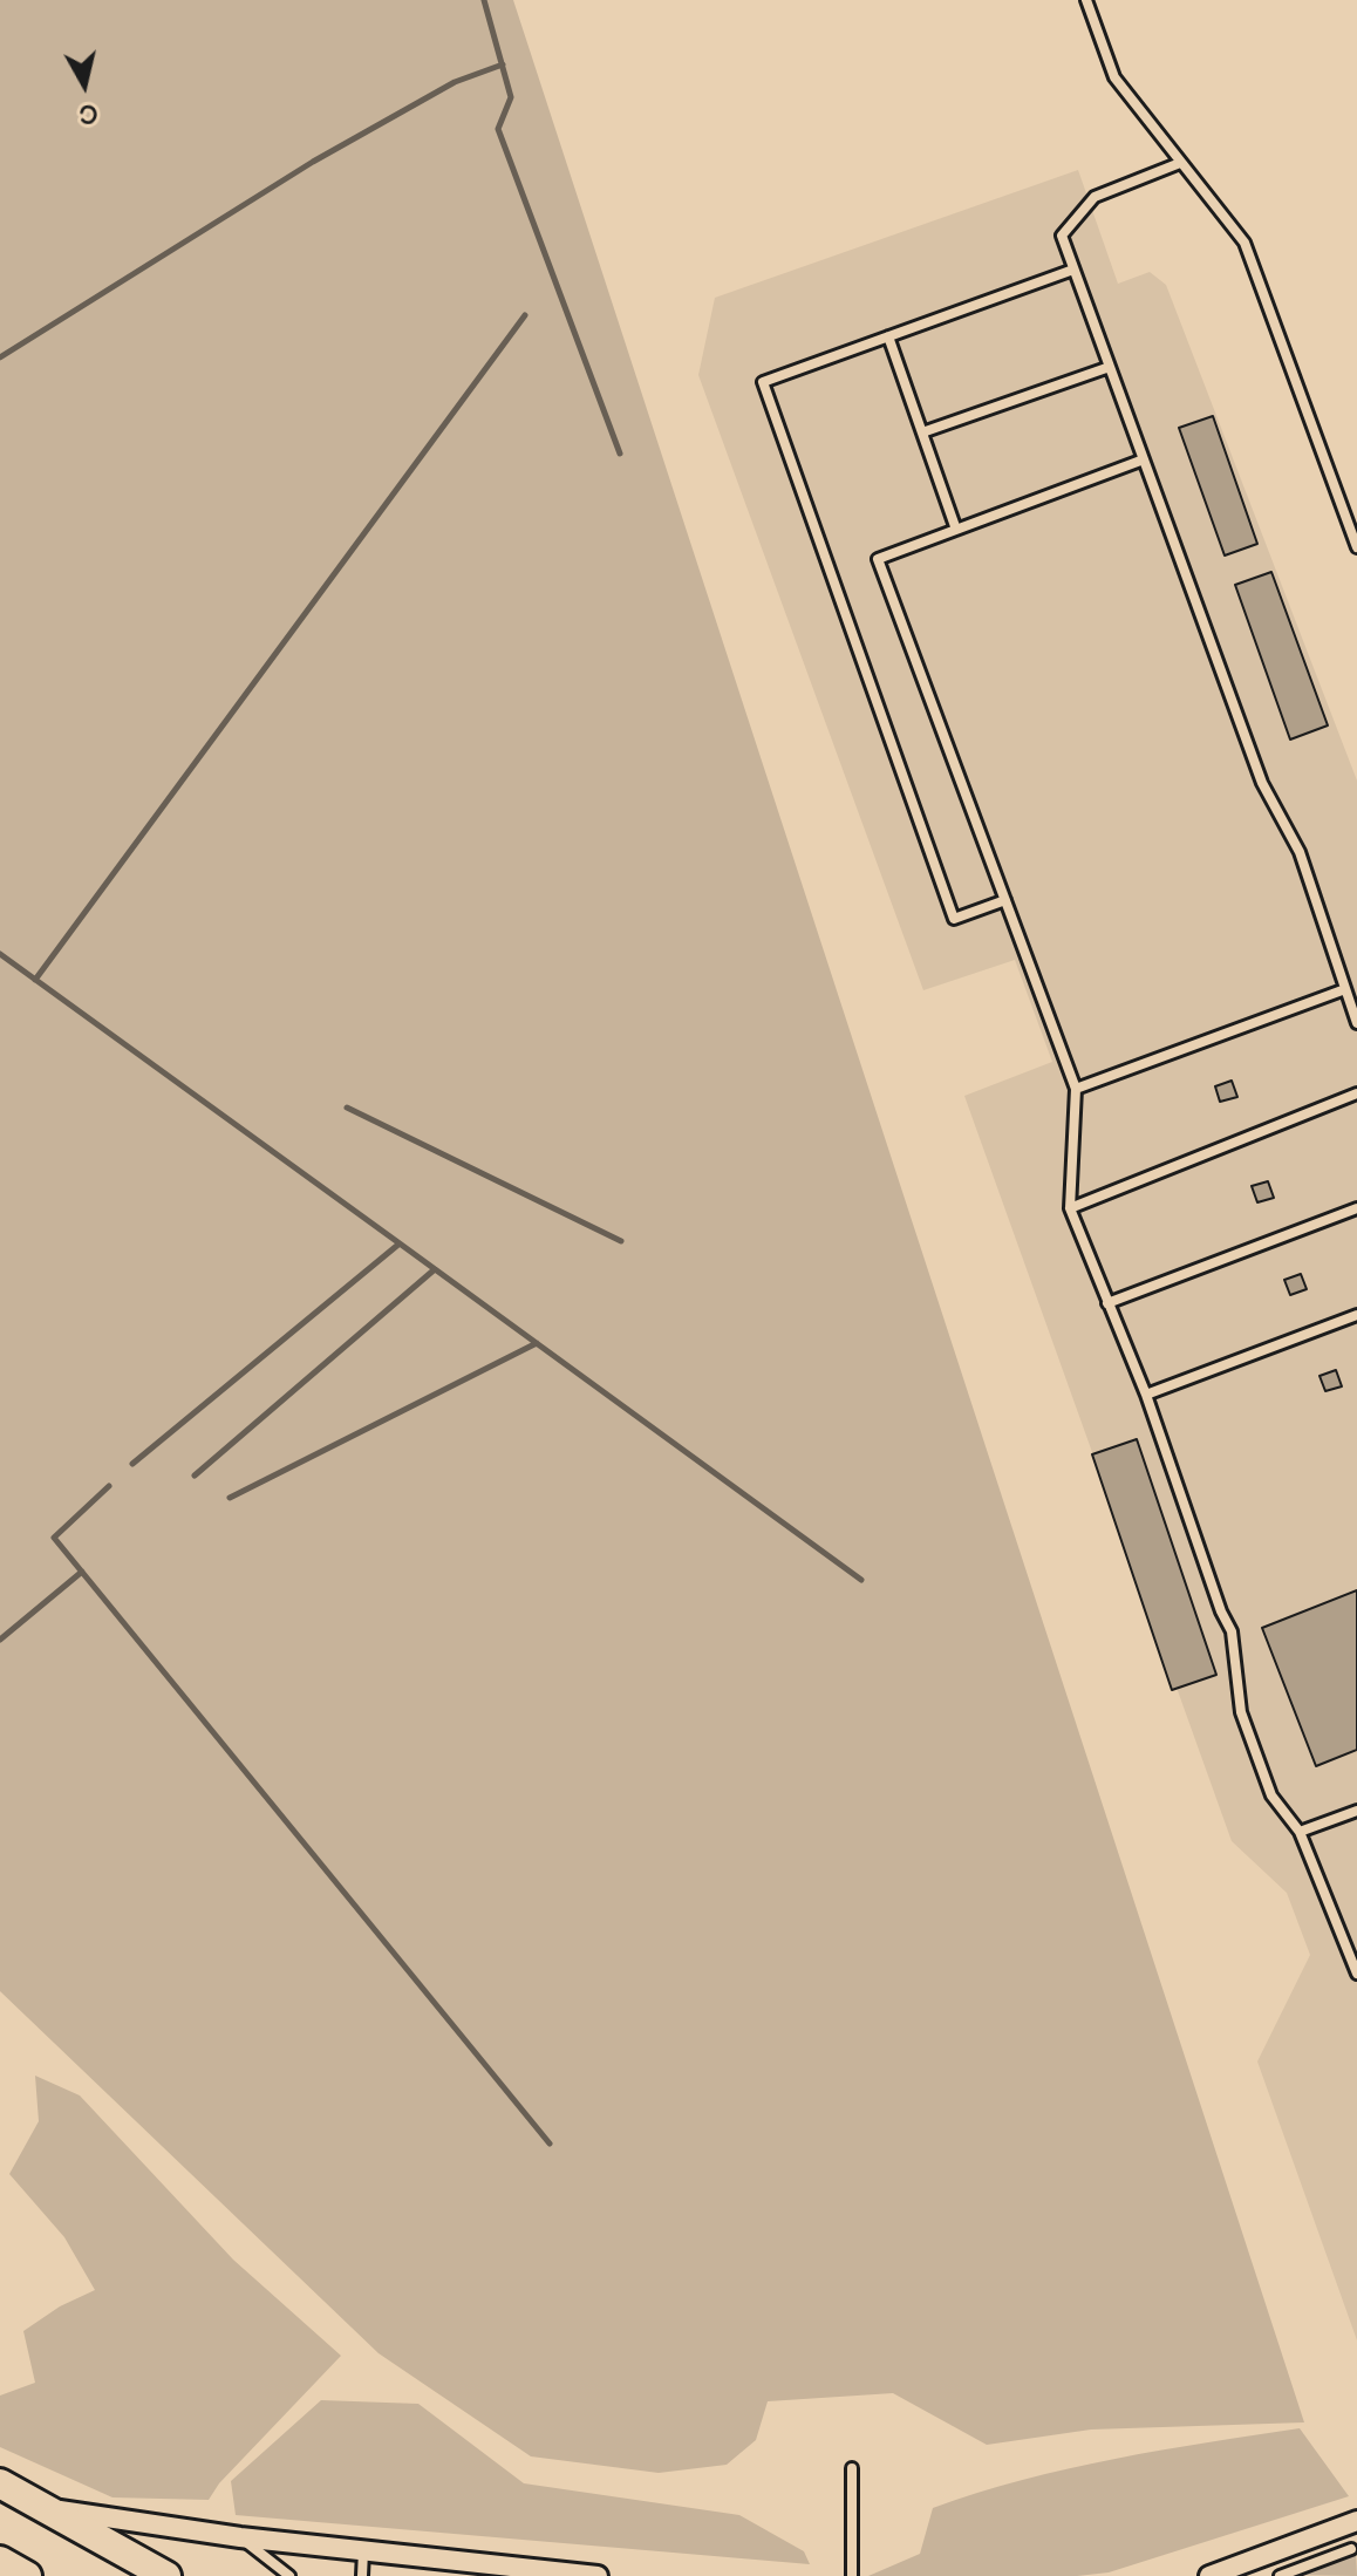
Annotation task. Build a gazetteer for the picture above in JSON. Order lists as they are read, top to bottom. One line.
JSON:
{"north":"bottom"}
